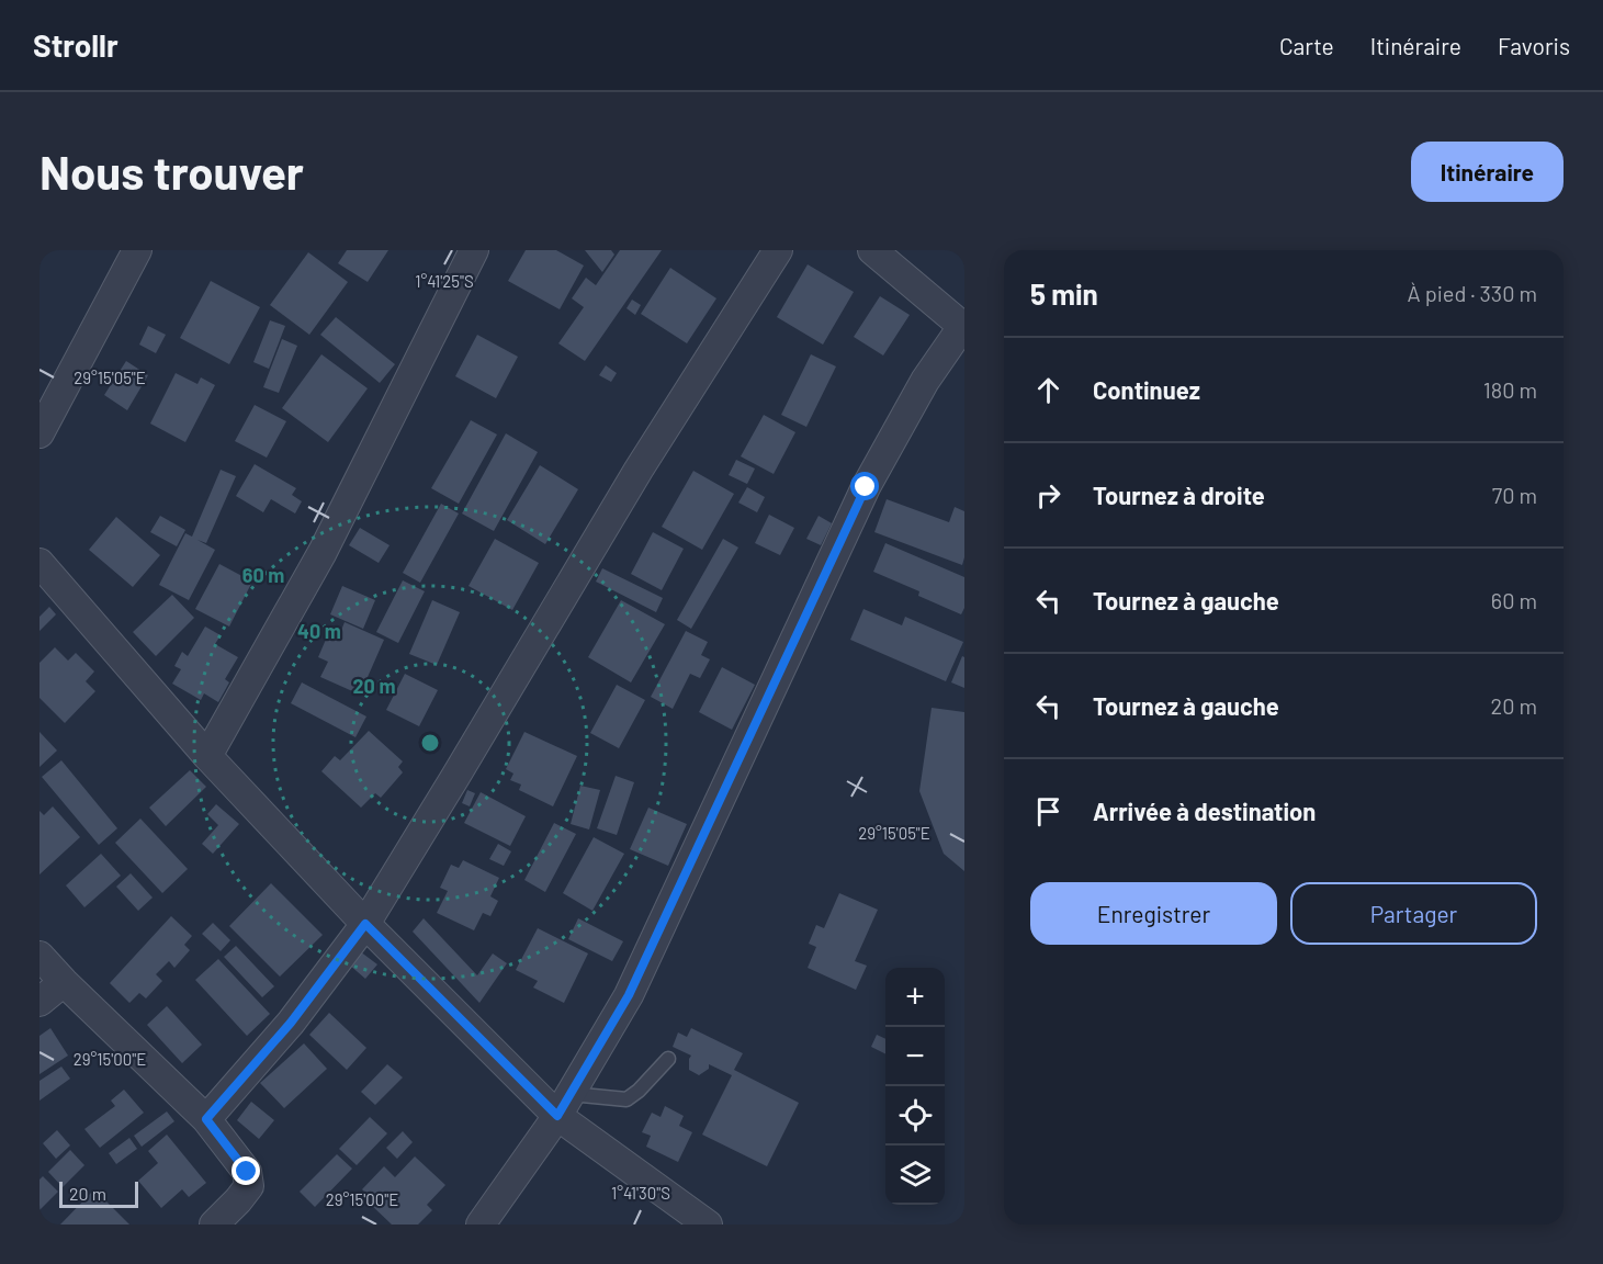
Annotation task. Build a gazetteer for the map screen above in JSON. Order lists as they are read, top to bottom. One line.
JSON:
{"scale_bar":"20 m","page":{"header":"Strollr","nav":["Carte","Itinéraire","Favoris"],"buttons":["Itinéraire",["Enregistrer","Partager"]],"title":"Nous trouver","heading":["5 min","À pied · 330 m"],"list":[["Continuez","180 m"],["Tournez à droite","70 m"],["Tournez à gauche","60 m"],["Tournez à gauche","20 m"],"Arrivée à destination"],"map_buttons":["+","−"],"scale":"20 m"},"coordinates":["1°41'25\"S","29°15'05\"E","29°15'00\"E","1°41'30\"S"],"rings":["60 m","40 m","20 m"]}
